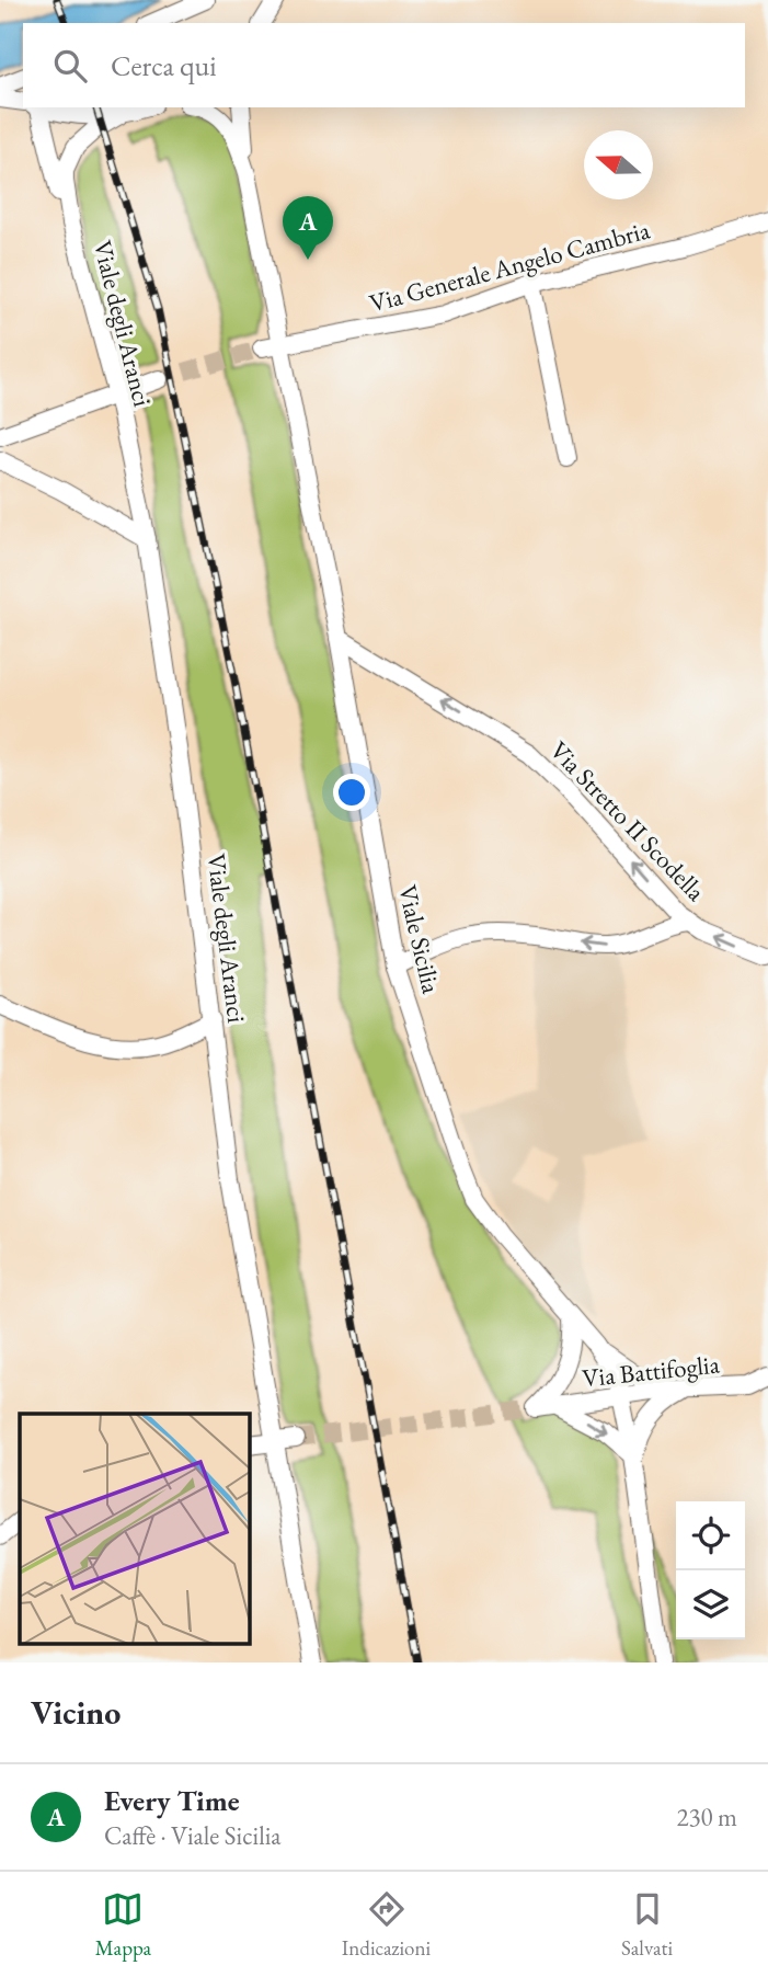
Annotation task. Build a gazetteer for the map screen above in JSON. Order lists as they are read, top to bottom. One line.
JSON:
{"streets":{"street":["Via Generale Angelo Cambria","Viale degli Aranci","Via Stretto II Scodella","Viale Sicilia","Via Battifoglia"]},"crossings":[["Via Generale Angelo Cambria","Viale Sicilia"],["Via Stretto II Scodella","Viale Sicilia"],["Viale Sicilia","Via Battifoglia"]],"one_way":["Via Stretto II Scodella"],"north":"left","page":{"search":"Cerca qui","pins":"A","heading":"Vicino","list":[{"mark":"A","name":"Every Time","note":"Caffè · Viale Sicilia","value":"230 m"}],"nav":["Mappa","Indicazioni","Salvati"]}}
